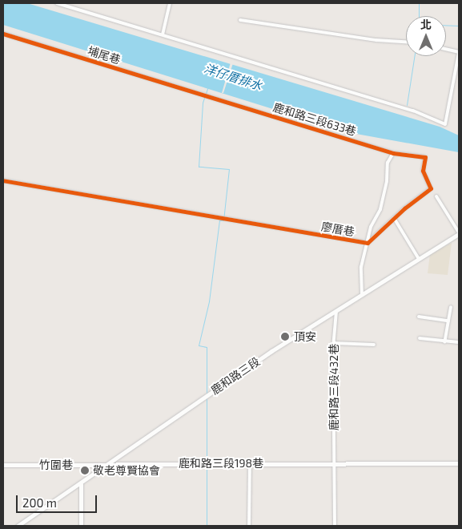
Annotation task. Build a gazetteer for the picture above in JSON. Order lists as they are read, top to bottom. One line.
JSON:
{"streets":{"main road":["鹿和路三段","鹿和路三段198巷","竹圍巷"],"street":["埔尾巷","鹿和路三段633巷","廖厝巷","鹿和路三段432巷"]},"crossings":[["埔尾巷","鹿和路三段633巷"],["鹿和路三段","鹿和路三段432巷"],["鹿和路三段","鹿和路三段198巷"],["鹿和路三段","竹圍巷"],["鹿和路三段432巷","鹿和路三段198巷"],["鹿和路三段198巷","竹圍巷"]],"water":["洋仔厝排水"],"places":["頂安","敬老尊賢協會"],"scale_bar":"200 m","north":"top"}
